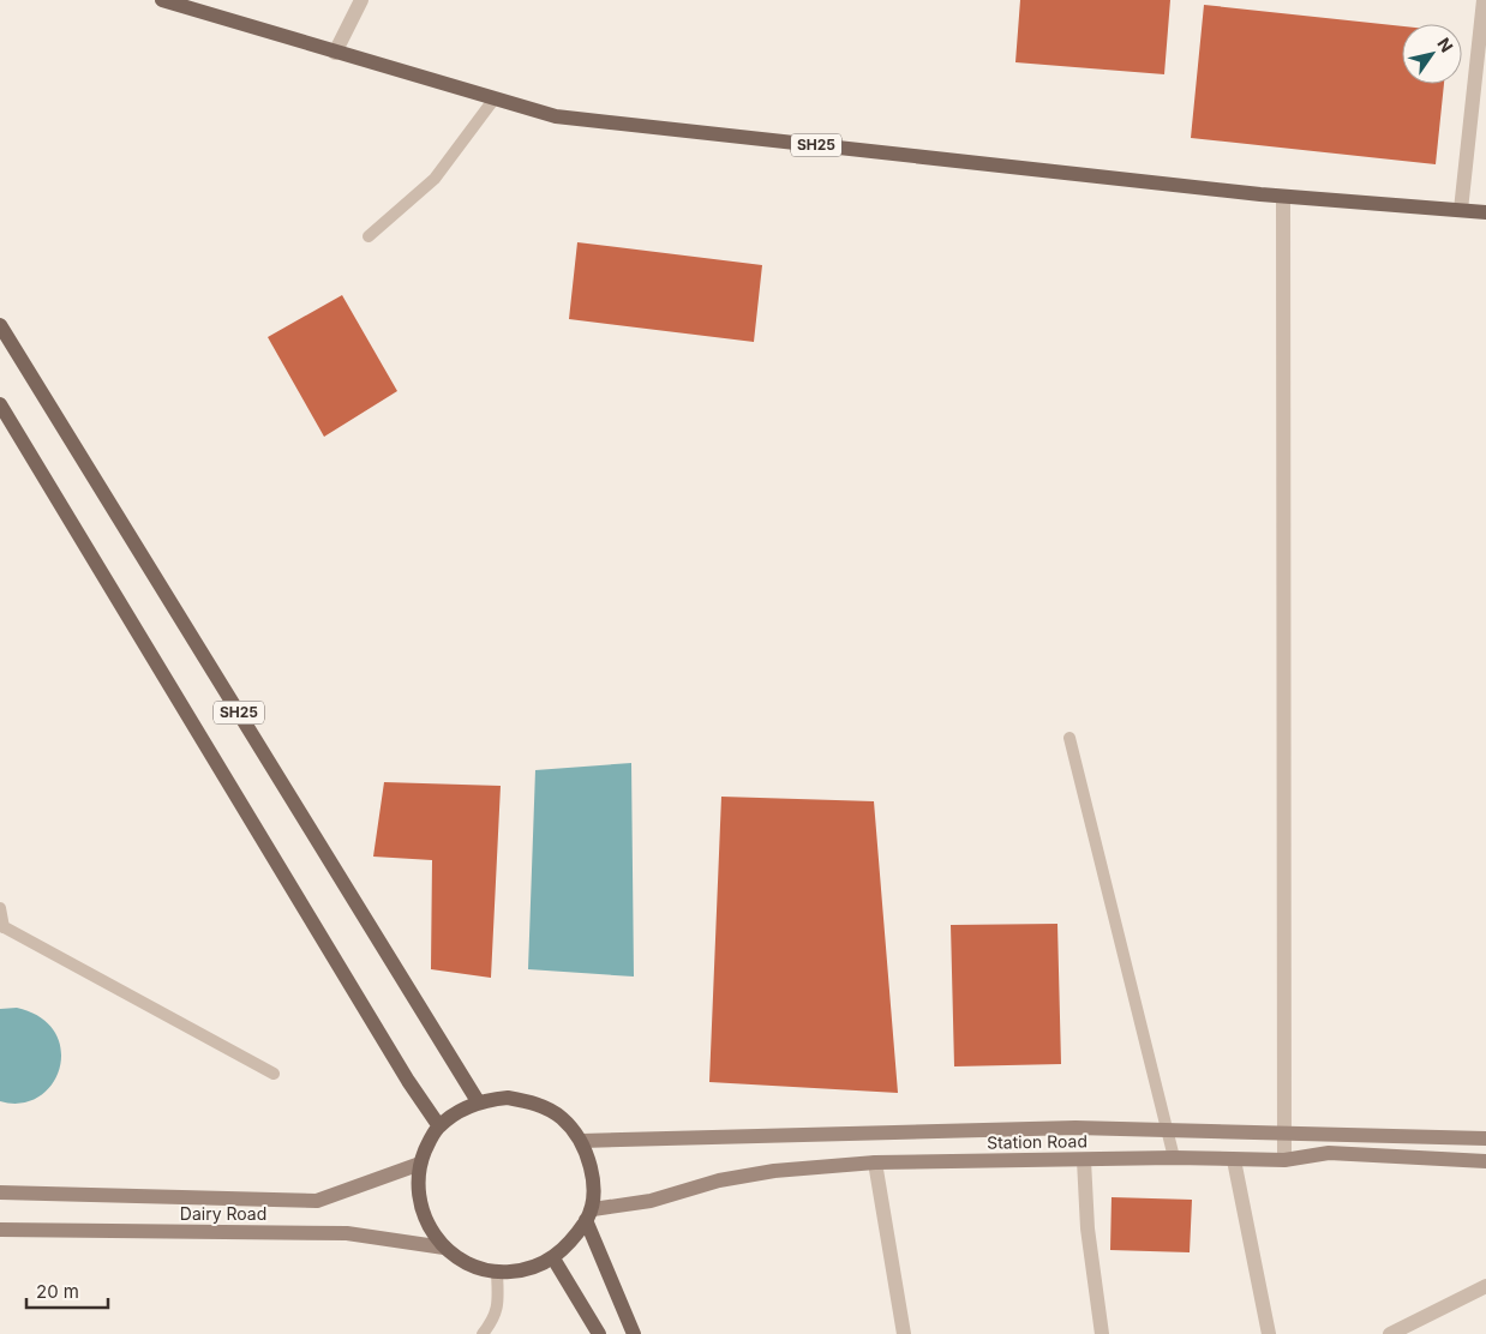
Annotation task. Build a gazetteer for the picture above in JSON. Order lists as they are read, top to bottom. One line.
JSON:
{"streets":{"main road":["SH25","Station Road","Dairy Road"]},"crossings":[["SH25","Station Road"],["SH25","Dairy Road"],["Station Road","Dairy Road"]],"scale_bar":"20 m","north":"top right"}
